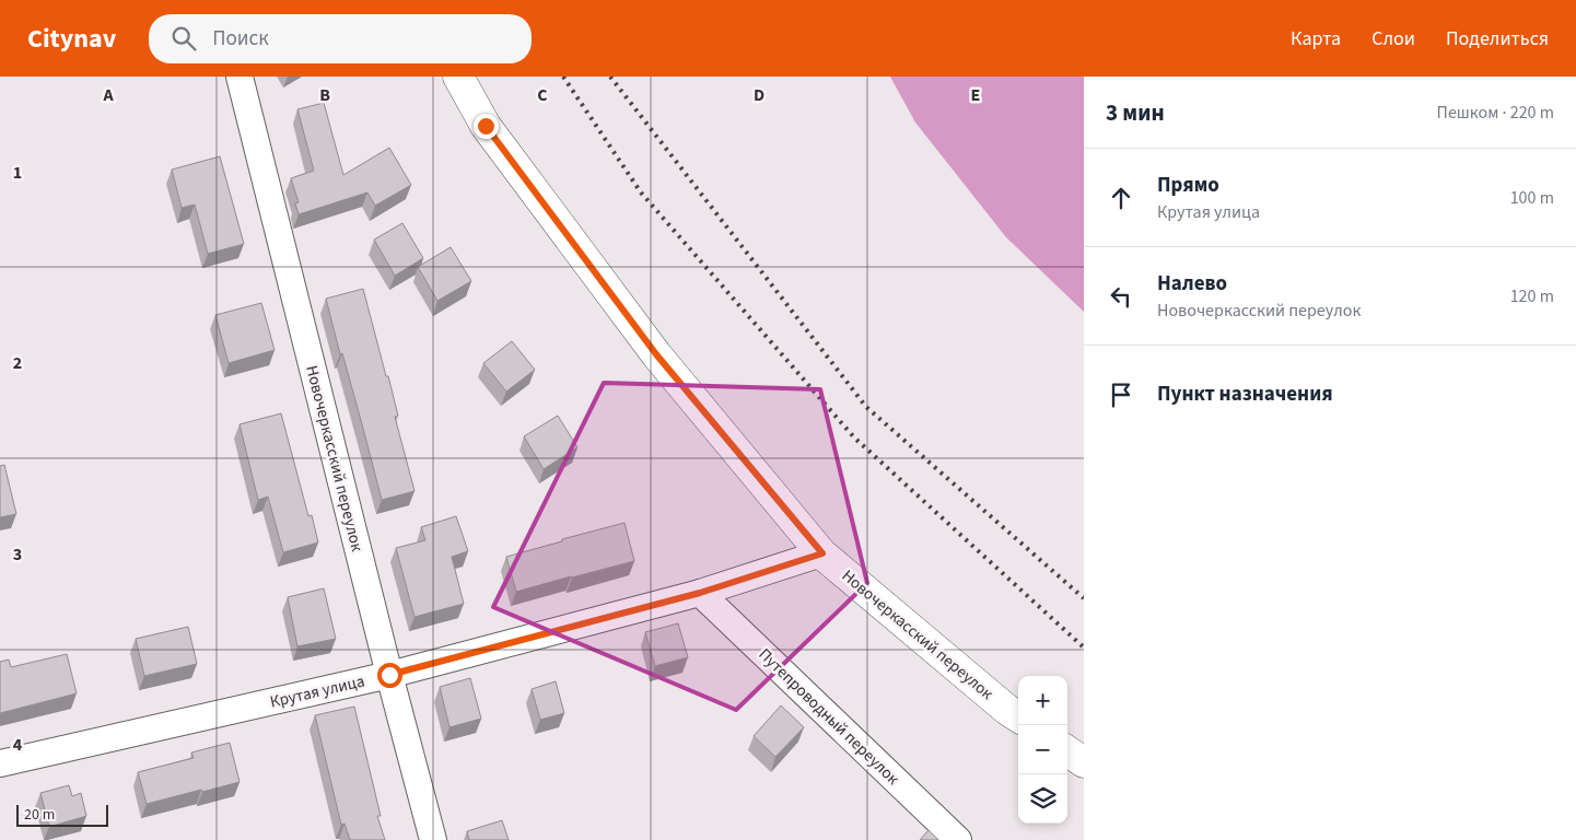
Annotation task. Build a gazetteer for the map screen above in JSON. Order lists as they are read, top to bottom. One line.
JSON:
{"streets":{"main road":["Новочеркасский переулок"],"street":["Крутая улица","Путепроводный переулок"]},"crossings":[["Новочеркасский переулок","Крутая улица"],["Крутая улица","Путепроводный переулок"]],"scale_bar":"20 m","page":{"header":"Citynav","search":"Поиск","nav":["Карта","Слои","Поделиться"],"heading":["3 мин","Пешком · 220 m"],"list":[["Прямо","Крутая улица","100 m"],["Налево","Новочеркасский переулок","120 m"],"Пункт назначения"],"map_buttons":["+","−"],"scale":"20 m"},"grid":{"columns":["A","B","C","D","E"],"rows":["1","2","3","4"]}}
